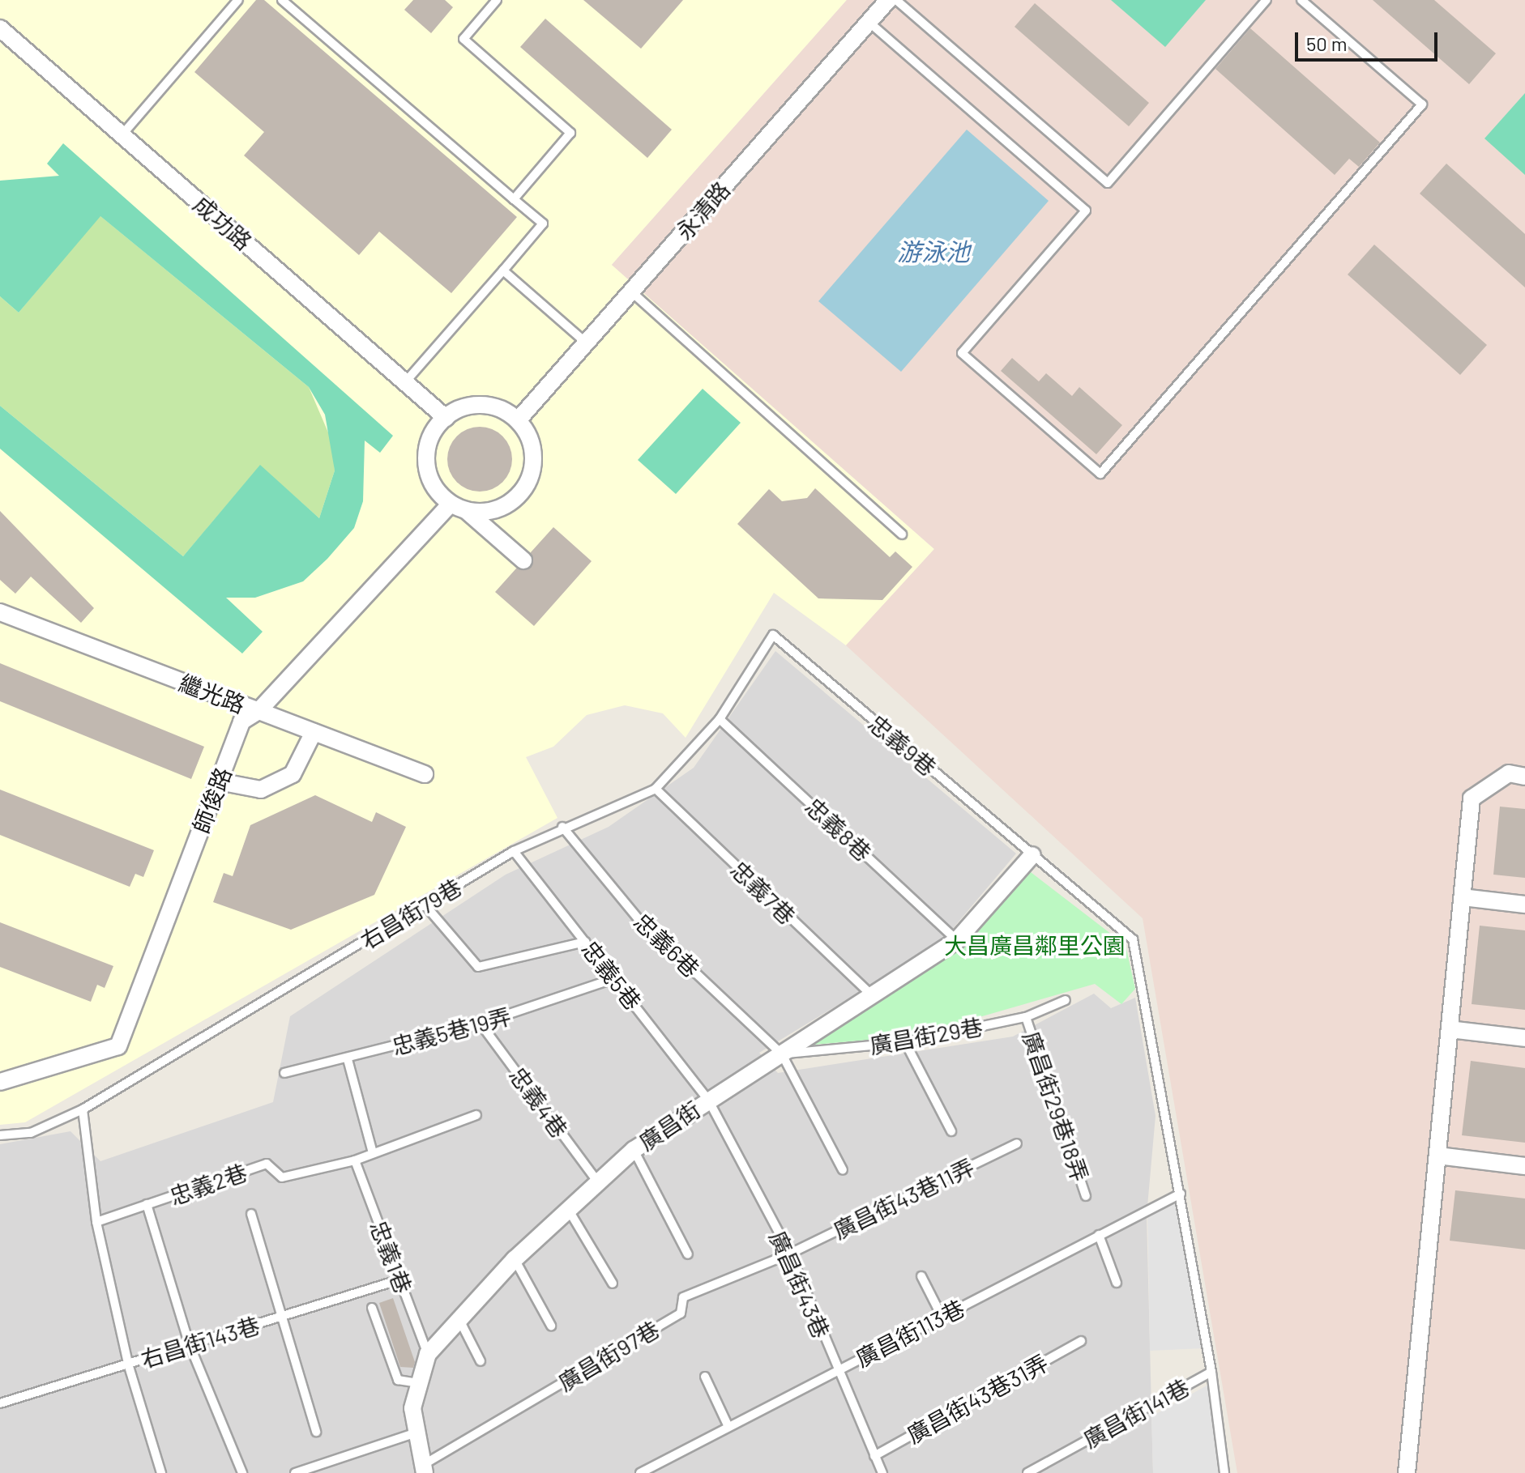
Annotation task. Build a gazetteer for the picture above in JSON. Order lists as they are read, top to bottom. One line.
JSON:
{"streets":{"street":["永清路","成功路","繼光路","師俊路","廣昌街"],"lane":["忠義9巷","忠義8巷","忠義7巷","右昌街79巷","忠義6巷","忠義5巷","忠義5巷19弄","廣昌街29巷","忠義4巷","廣昌街29巷18弄","忠義2巷","廣昌街43巷11弄","忠義1巷","廣昌街43巷","廣昌街113巷","右昌街143巷","廣昌街97巷","廣昌街43巷31弄","廣昌街141巷"]},"crossings":[["永清路","成功路"],["永清路","師俊路"],["成功路","師俊路"],["繼光路","師俊路"],["忠義9巷","右昌街79巷"],["忠義9巷","廣昌街"],["忠義9巷","廣昌街113巷"],["忠義9巷","廣昌街141巷"],["忠義8巷","右昌街79巷"],["忠義8巷","廣昌街"],["忠義7巷","右昌街79巷"],["忠義7巷","廣昌街"],["右昌街79巷","忠義6巷"],["右昌街79巷","忠義5巷"],["忠義6巷","廣昌街29巷"],["忠義6巷","廣昌街"],["忠義5巷","忠義5巷19弄"],["忠義5巷","廣昌街"],["忠義5巷","廣昌街43巷"],["忠義5巷19弄","忠義4巷"],["廣昌街29巷","廣昌街29巷18弄"],["廣昌街29巷","廣昌街"],["忠義4巷","廣昌街"],["廣昌街","忠義1巷"],["廣昌街","廣昌街43巷"],["廣昌街","廣昌街97巷"],["忠義2巷","忠義1巷"],["廣昌街43巷11弄","廣昌街43巷"],["廣昌街43巷11弄","廣昌街97巷"],["忠義1巷","右昌街143巷"],["廣昌街43巷","廣昌街113巷"],["廣昌街43巷","廣昌街97巷"],["廣昌街43巷","廣昌街43巷31弄"]],"water":["游泳池"],"parks":["大昌廣昌鄰里公園"],"scale_bar":"50 m"}
